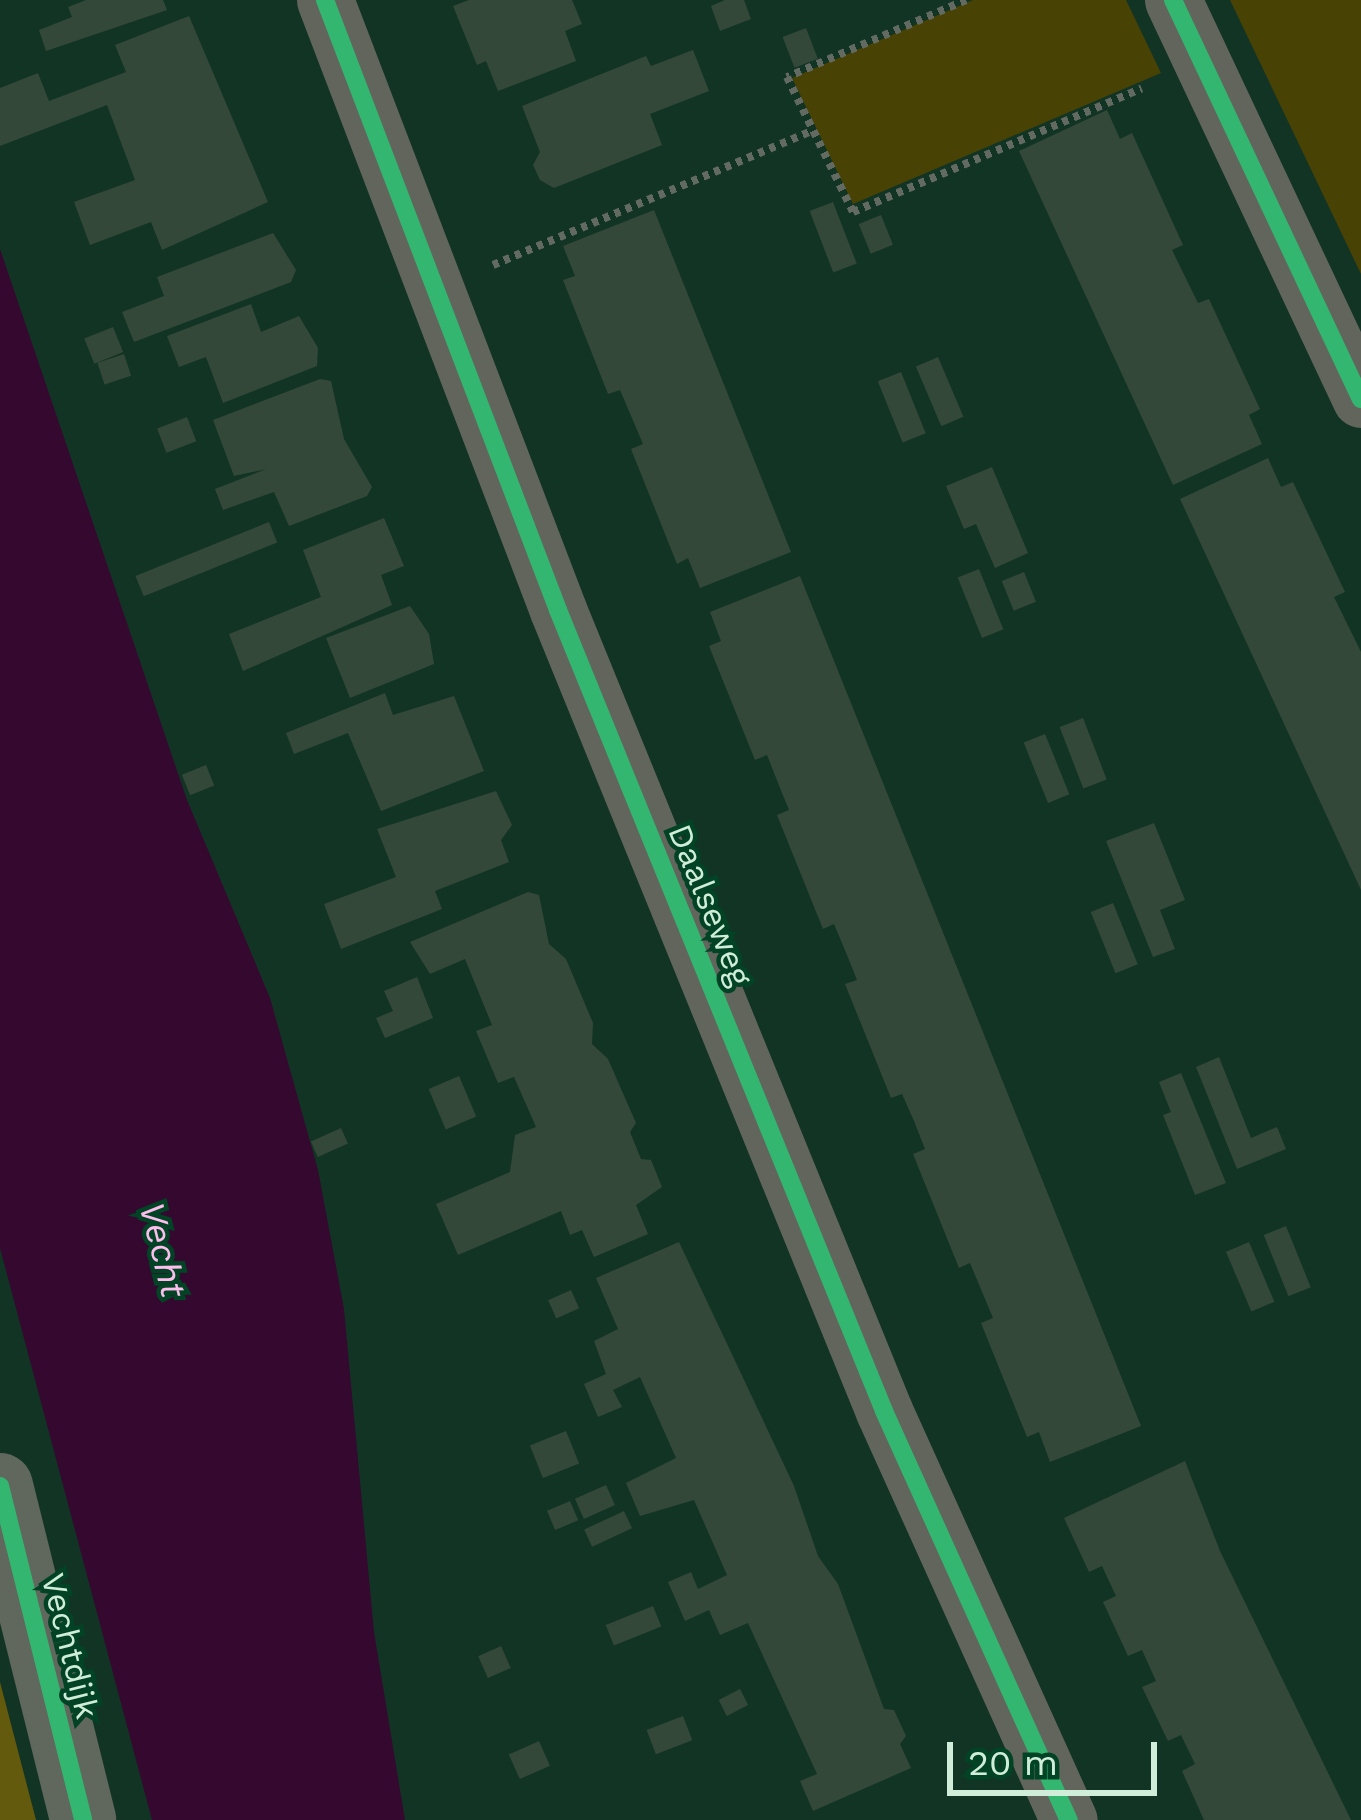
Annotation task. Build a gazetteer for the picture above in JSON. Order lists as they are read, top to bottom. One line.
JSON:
{"streets":{"street":["Daalseweg","Vechtdijk"]},"water":["Vecht"],"scale_bar":"20 m"}
